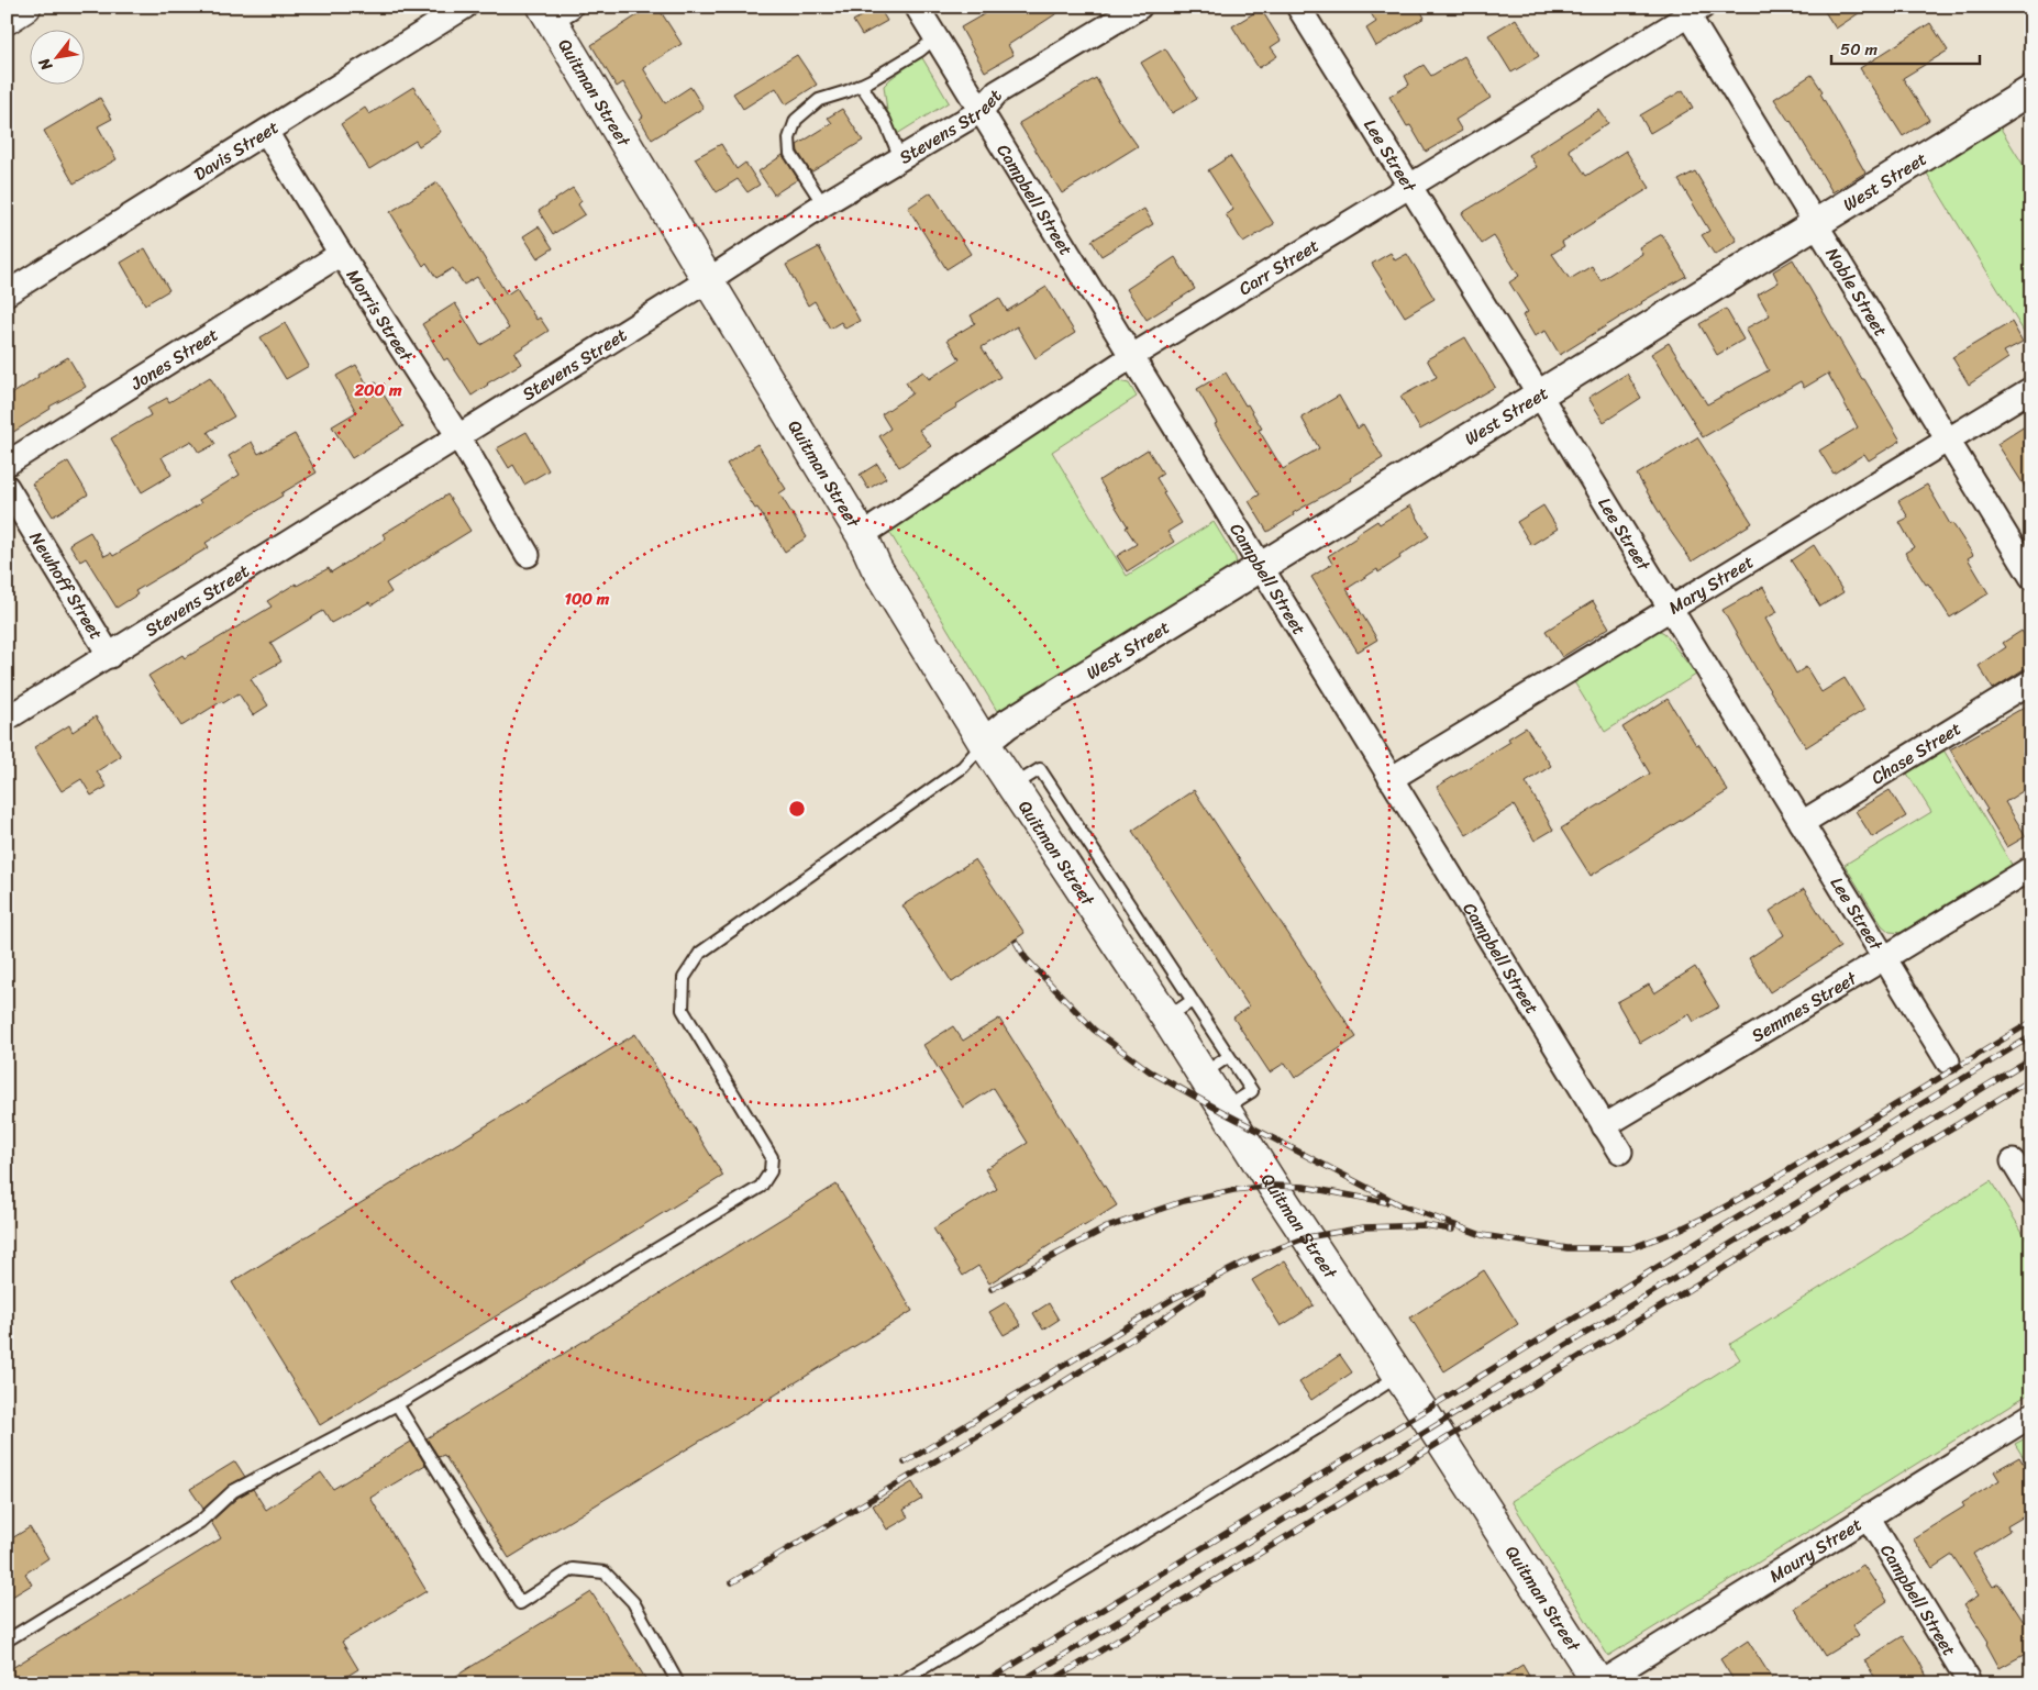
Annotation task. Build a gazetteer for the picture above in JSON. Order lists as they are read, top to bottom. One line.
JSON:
{"streets":{"main road":["Quitman Street"],"street":["Stevens Street","Davis Street","Lee Street","West Street","Campbell Street","Carr Street","Noble Street","Morris Street","Jones Street","Mary Street","Newhoff Street","Chase Street","Semmes Street","Maury Street"]},"crossings":[["Quitman Street","Stevens Street"],["Quitman Street","West Street"],["Quitman Street","Carr Street"],["Quitman Street","Maury Street"],["Stevens Street","Campbell Street"],["Stevens Street","Morris Street"],["Stevens Street","Newhoff Street"],["Davis Street","Morris Street"],["Lee Street","West Street"],["Lee Street","Carr Street"],["Lee Street","Mary Street"],["Lee Street","Chase Street"],["Lee Street","Semmes Street"],["West Street","Campbell Street"],["West Street","Noble Street"],["Campbell Street","Carr Street"],["Campbell Street","Mary Street"],["Campbell Street","Semmes Street"],["Campbell Street","Maury Street"],["Carr Street","Noble Street"],["Noble Street","Mary Street"],["Morris Street","Jones Street"]],"scale_bar":"50 m","north":"bottom left","rings":["200 m","100 m"]}
